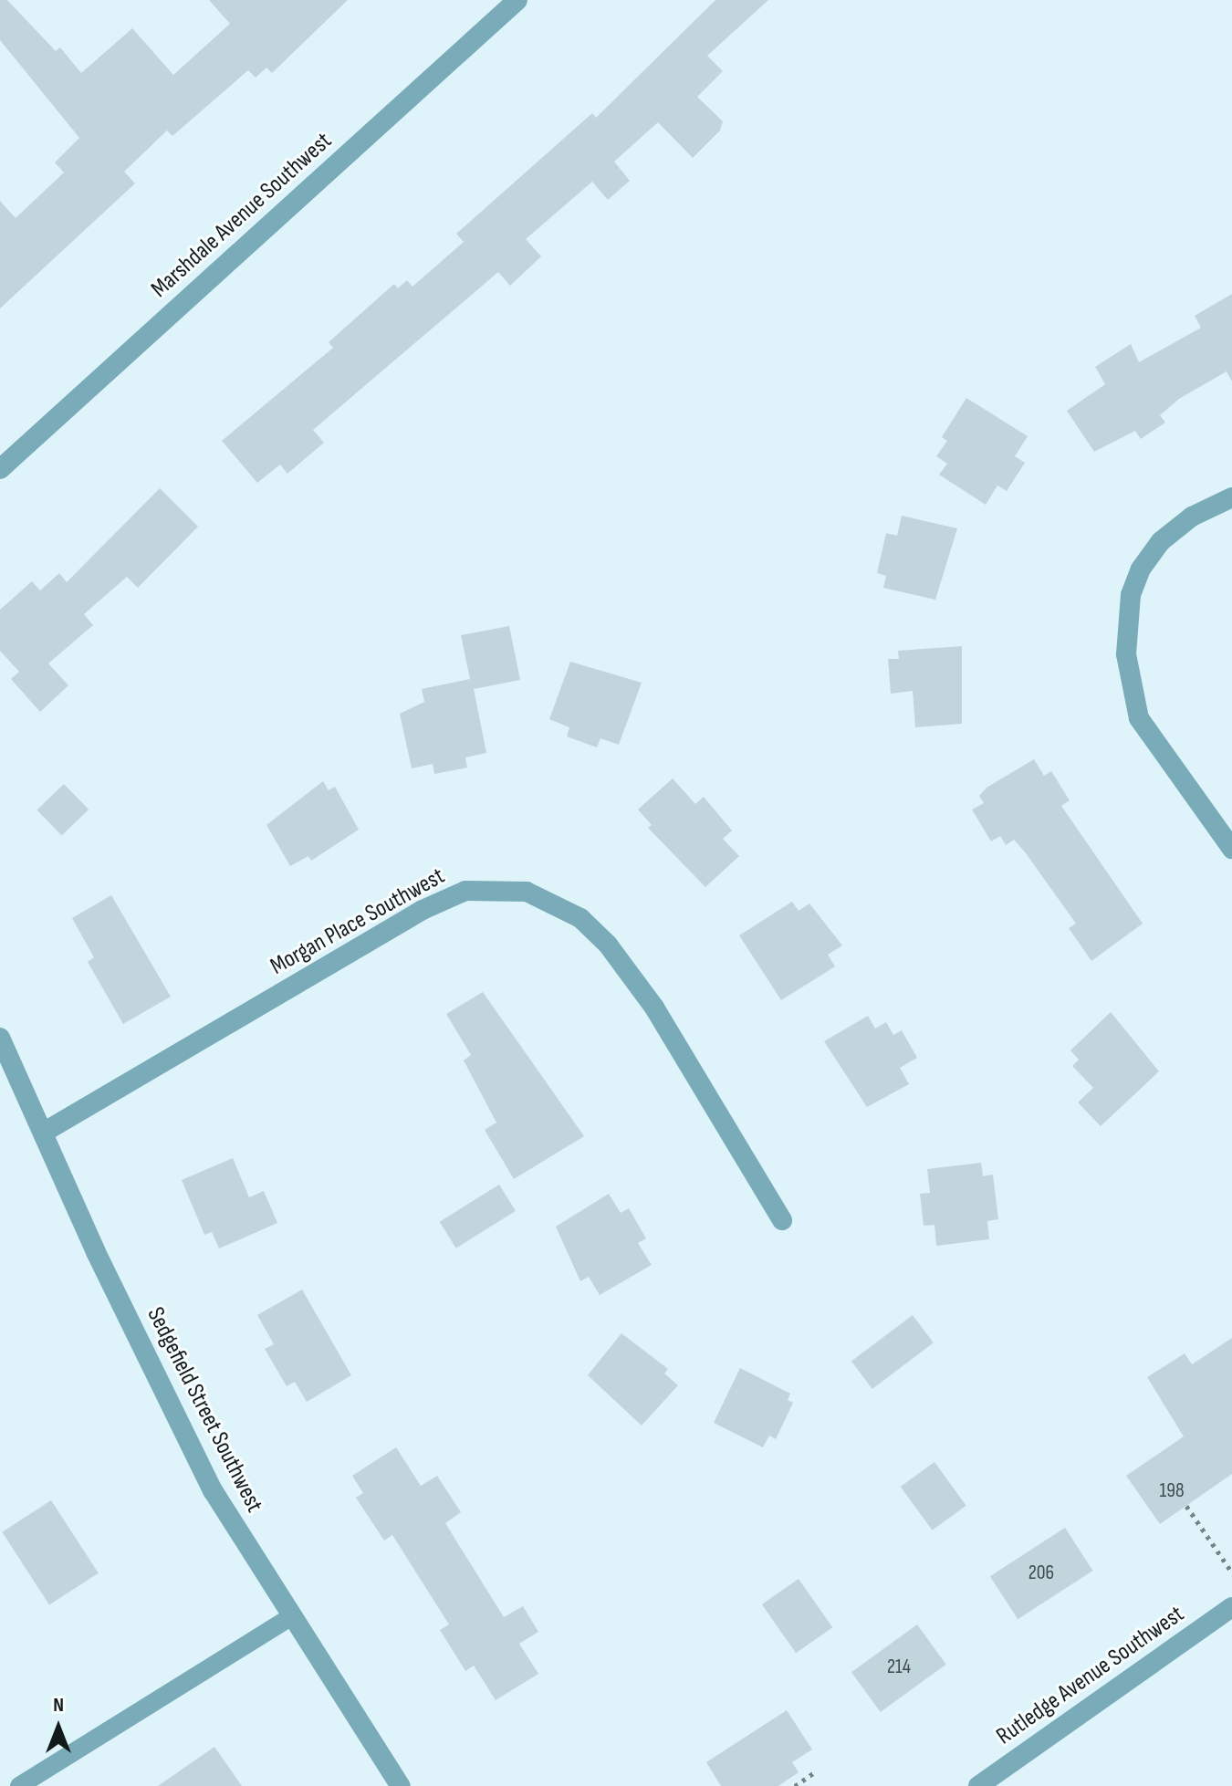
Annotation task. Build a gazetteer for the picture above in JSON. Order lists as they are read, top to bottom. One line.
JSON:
{"streets":{"street":["Marshdale Avenue Southwest","Morgan Place Southwest","Sedgefield Street Southwest","Rutledge Avenue Southwest"]},"crossings":[["Morgan Place Southwest","Sedgefield Street Southwest"]],"house_numbers":["198","206","214"],"north":"top"}
